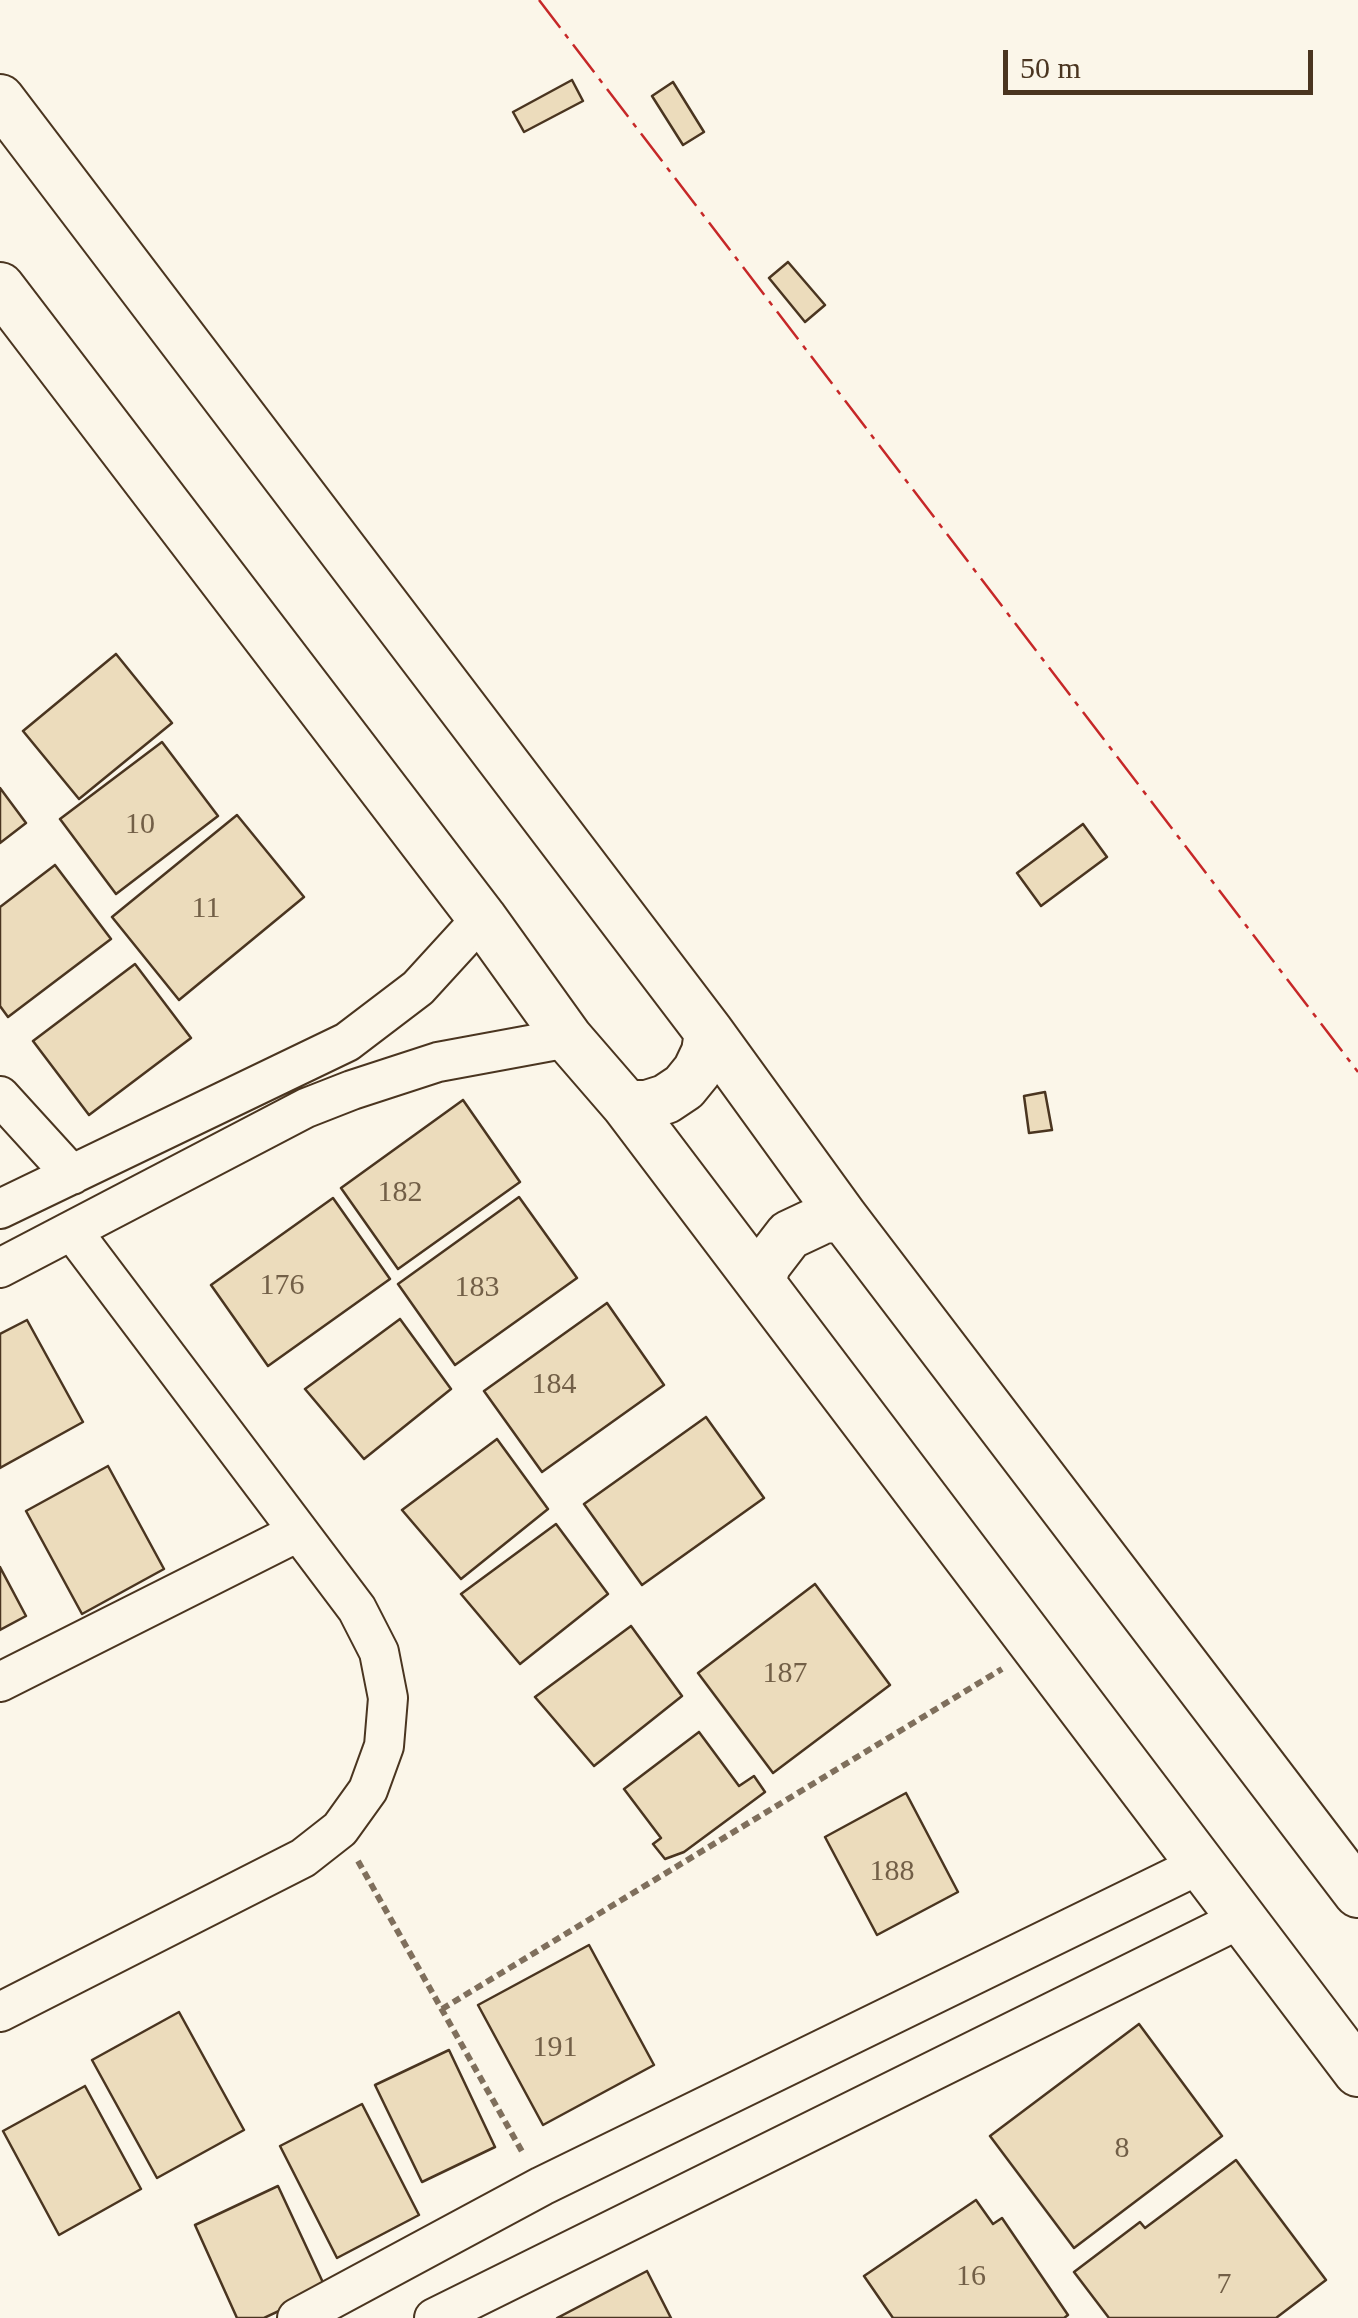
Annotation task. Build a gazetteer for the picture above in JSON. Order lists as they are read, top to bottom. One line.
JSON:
{"house_numbers":["10","11","182","176","183","184","187","188","191","8","16","7"],"scale_bar":"50 m"}
